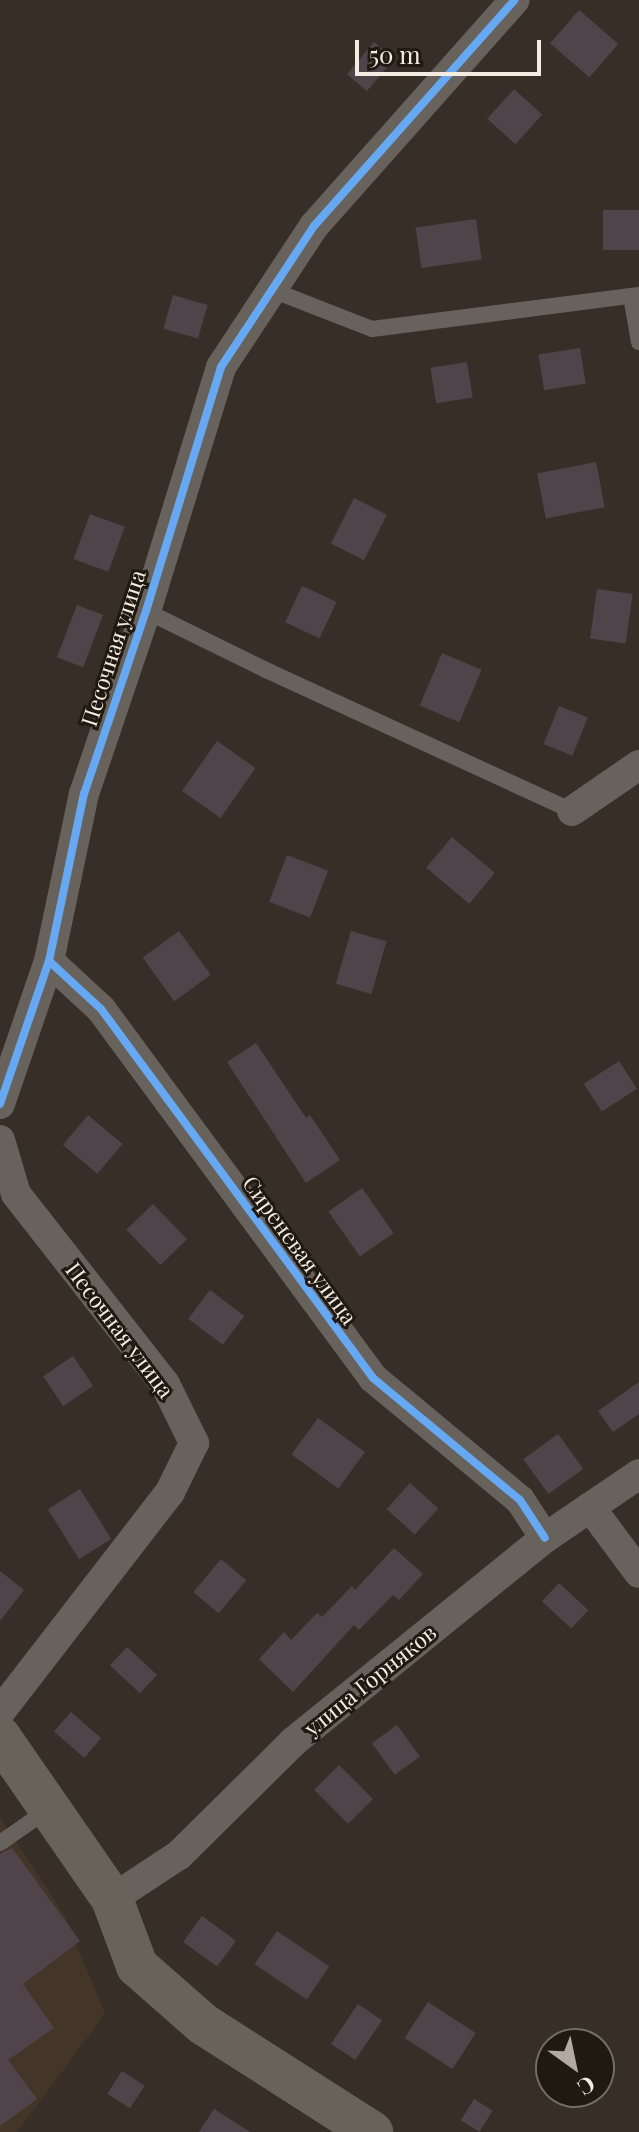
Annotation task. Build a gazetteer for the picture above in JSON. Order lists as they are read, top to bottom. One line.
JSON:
{"streets":{"street":["Песочная улица","Сиреневая улица","улица Горняков"]},"crossings":[["Песочная улица","Сиреневая улица"],["Сиреневая улица","улица Горняков"]],"scale_bar":"50 m","north":"bottom right"}
